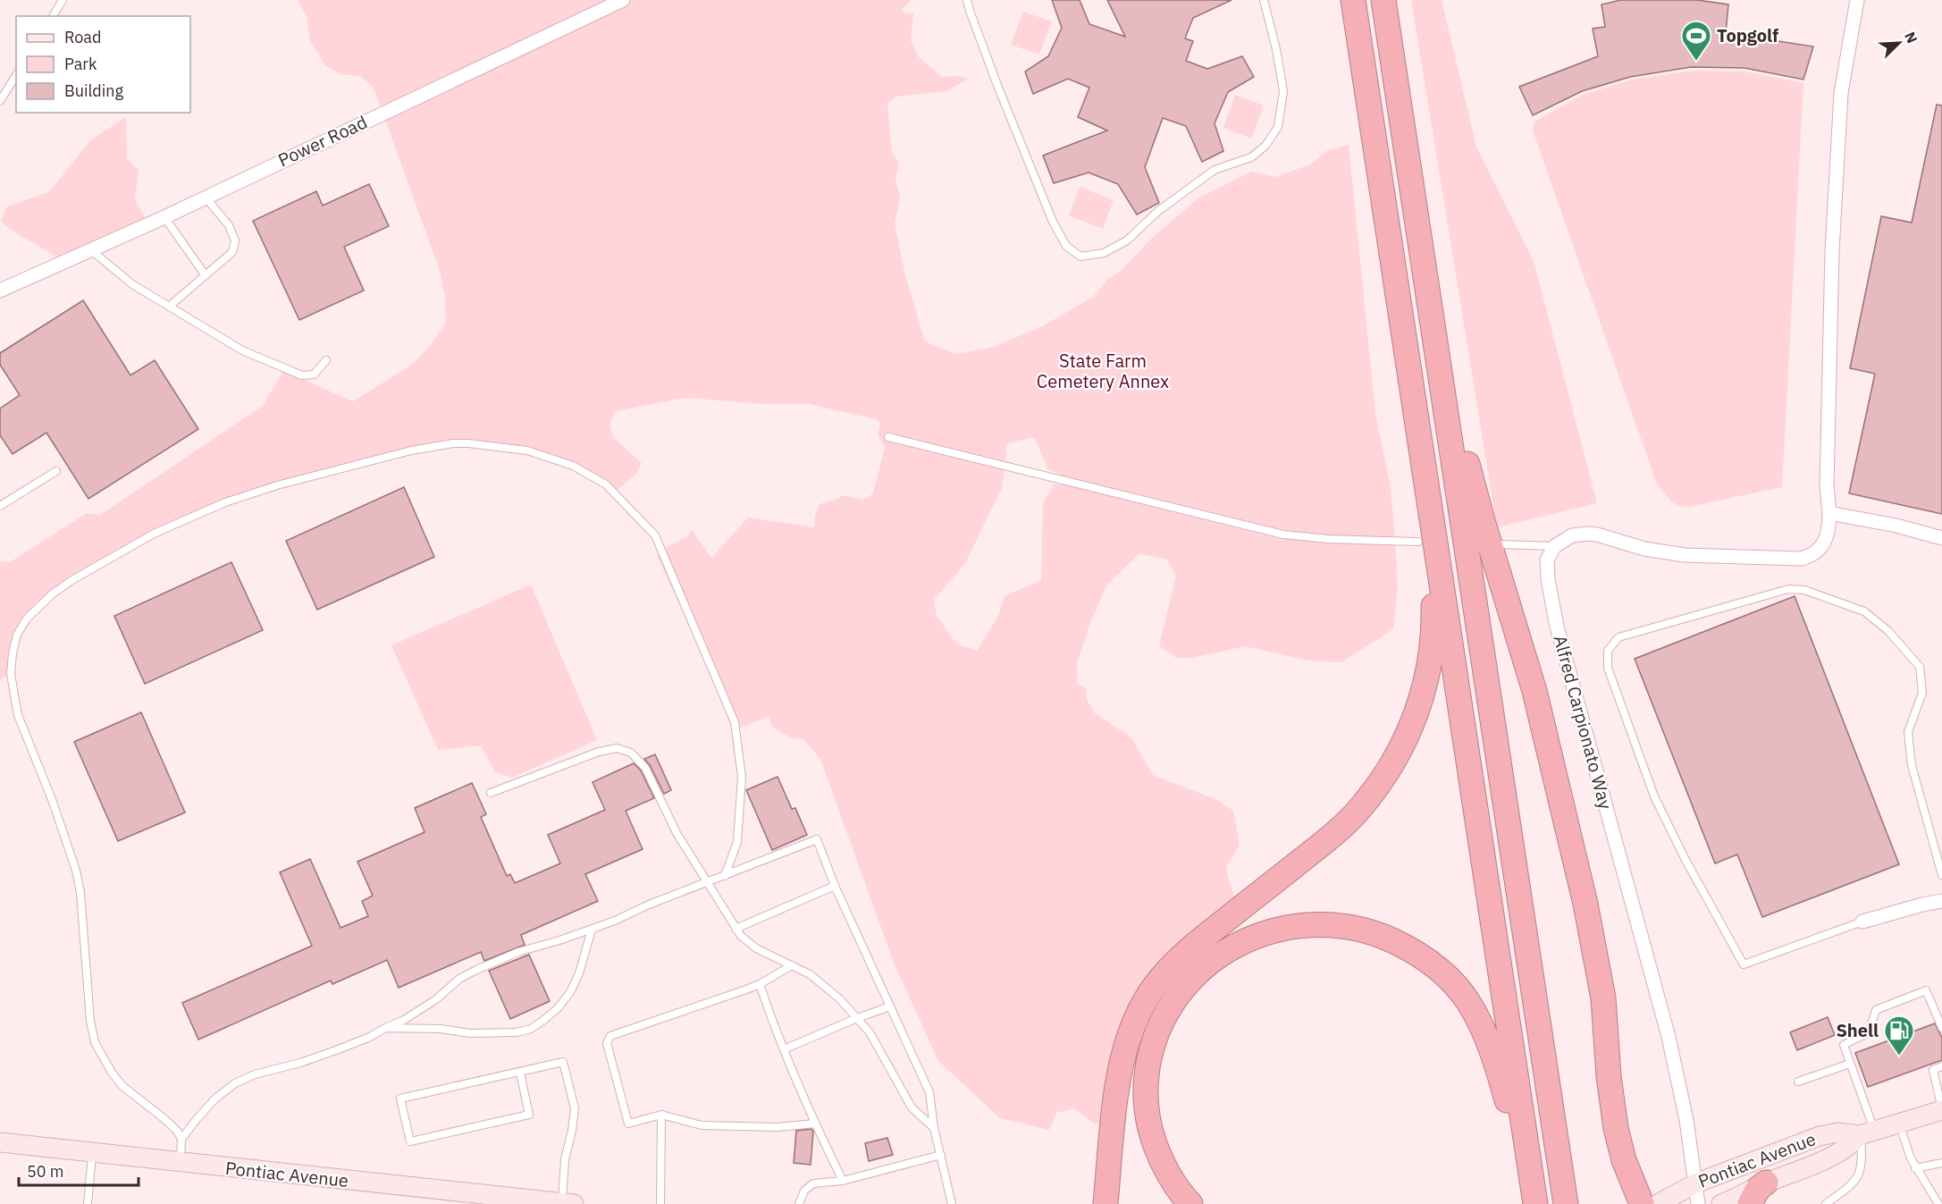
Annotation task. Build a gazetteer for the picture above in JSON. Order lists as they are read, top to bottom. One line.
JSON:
{"streets":{"main road":["Pontiac Avenue"],"street":["Power Road","Alfred Carpionato Way"]},"crossings":[["Alfred Carpionato Way","Pontiac Avenue"]],"parks":["State Farm Cemetery Annex"],"places":{"sports":["Topgolf"],"fuel station":["Shell"]},"legend":["Road","Park","Building"],"scale_bar":"50 m","north":"top right"}
